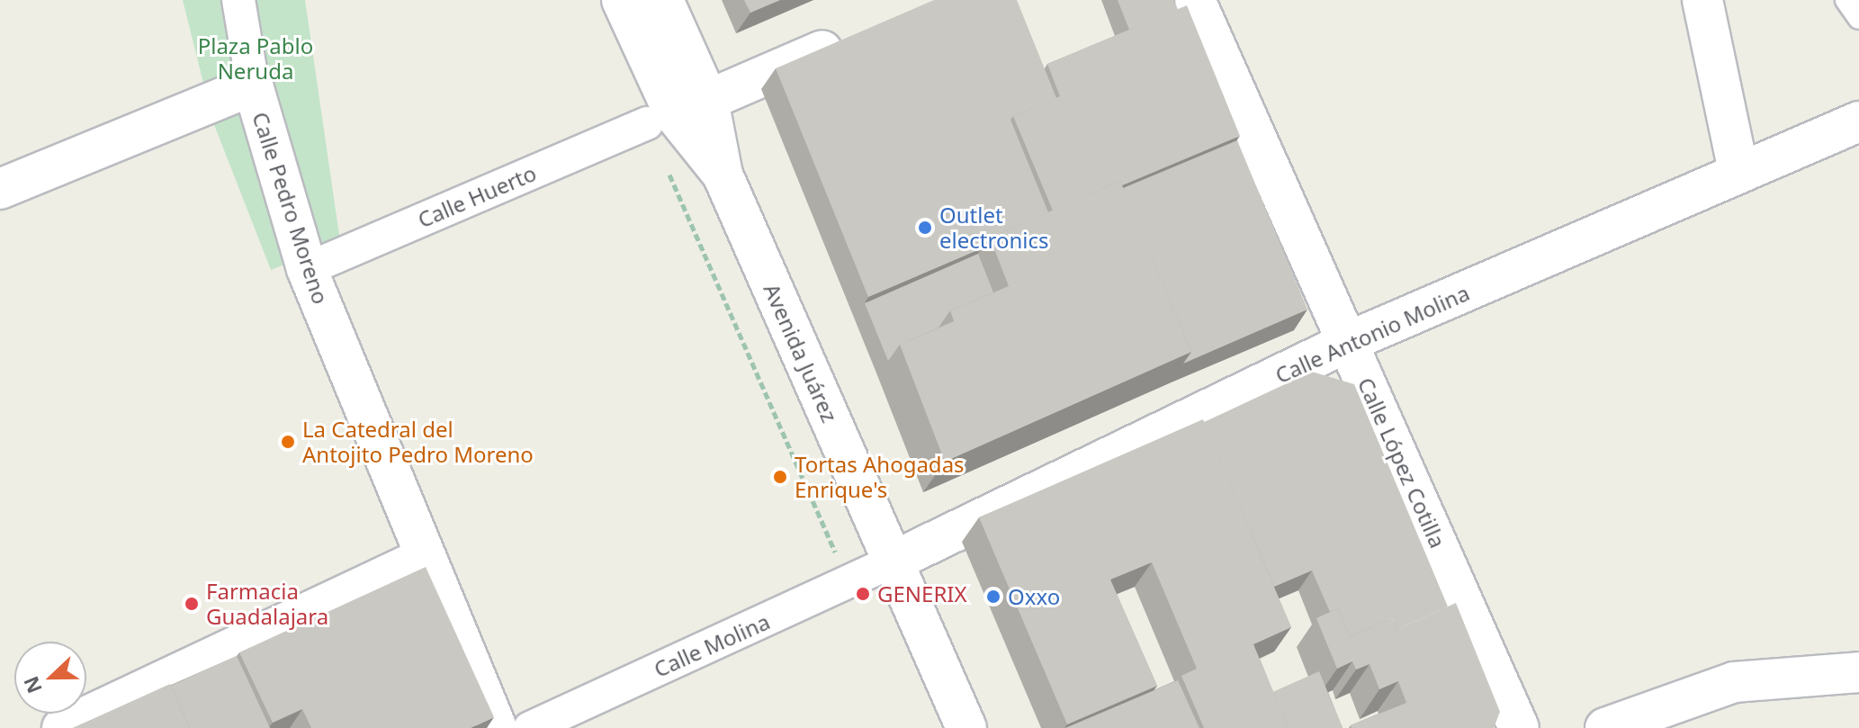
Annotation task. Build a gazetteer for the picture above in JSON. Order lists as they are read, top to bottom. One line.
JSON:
{"streets":{"street":["Calle Huerto","Calle Pedro Moreno","Calle Antonio Molina","Avenida Juárez","Calle López Cotilla","Calle Molina"]},"crossings":[["Calle Huerto","Calle Pedro Moreno"],["Calle Antonio Molina","Avenida Juárez"],["Calle Antonio Molina","Calle López Cotilla"],["Calle Antonio Molina","Calle Molina"],["Avenida Juárez","Calle Molina"]],"parks":["Plaza Pablo Neruda"],"places":["Outlet electronics","La Catedral del Antojito Pedro Moreno","Tortas Ahogadas Enrique's","GENERIX","Oxxo","Farmacia Guadalajara"],"north":"left"}
